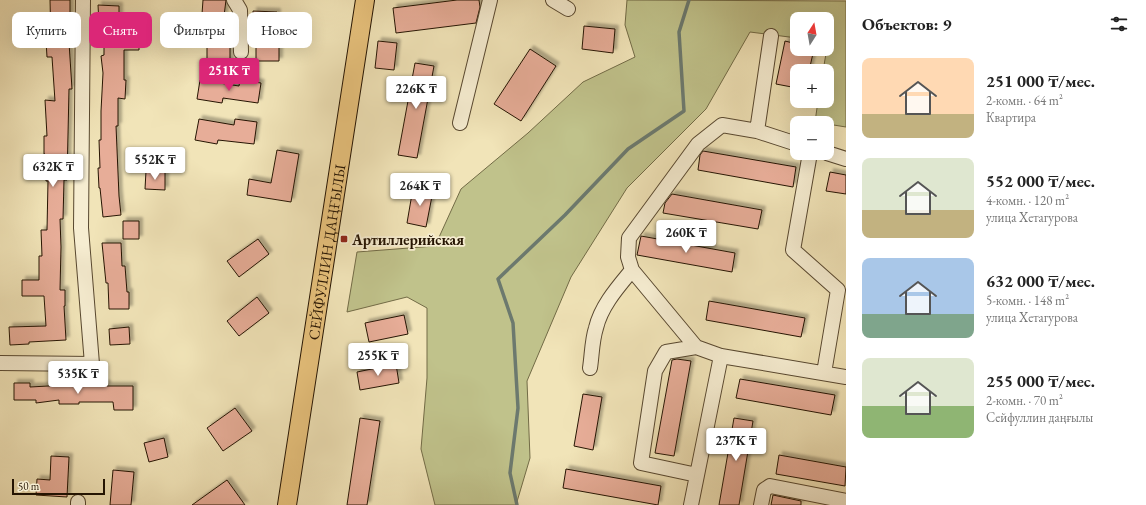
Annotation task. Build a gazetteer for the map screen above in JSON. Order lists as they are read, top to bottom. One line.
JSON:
{"streets":{"main road":["СЕЙФУЛЛИН ДАҢҒЫЛЫ"]},"places":{"transit":["Артиллерийская"]},"scale_bar":"50 m","north":"top","page":{"heading":"Объектов: 9","map_buttons":["+","−"],"chip":["Купить","Снять","Фильтры","Новое"],"list":[{"name":"251 000 ₸/мес.","note":"2-комн. · 64 m² · Квартира"},{"name":"552 000 ₸/мес.","note":"4-комн. · 120 m² · улица Хетагурова"},{"name":"632 000 ₸/мес.","note":"5-комн. · 148 m² · улица Хетагурова"},{"name":"255 000 ₸/мес.","note":"2-комн. · 70 m² · Сейфуллин даңғылы"}],"price":["251K ₸","226K ₸","552K ₸","632K ₸","264K ₸","260K ₸","255K ₸","535K ₸","237K ₸"],"scale":"50 m"}}
